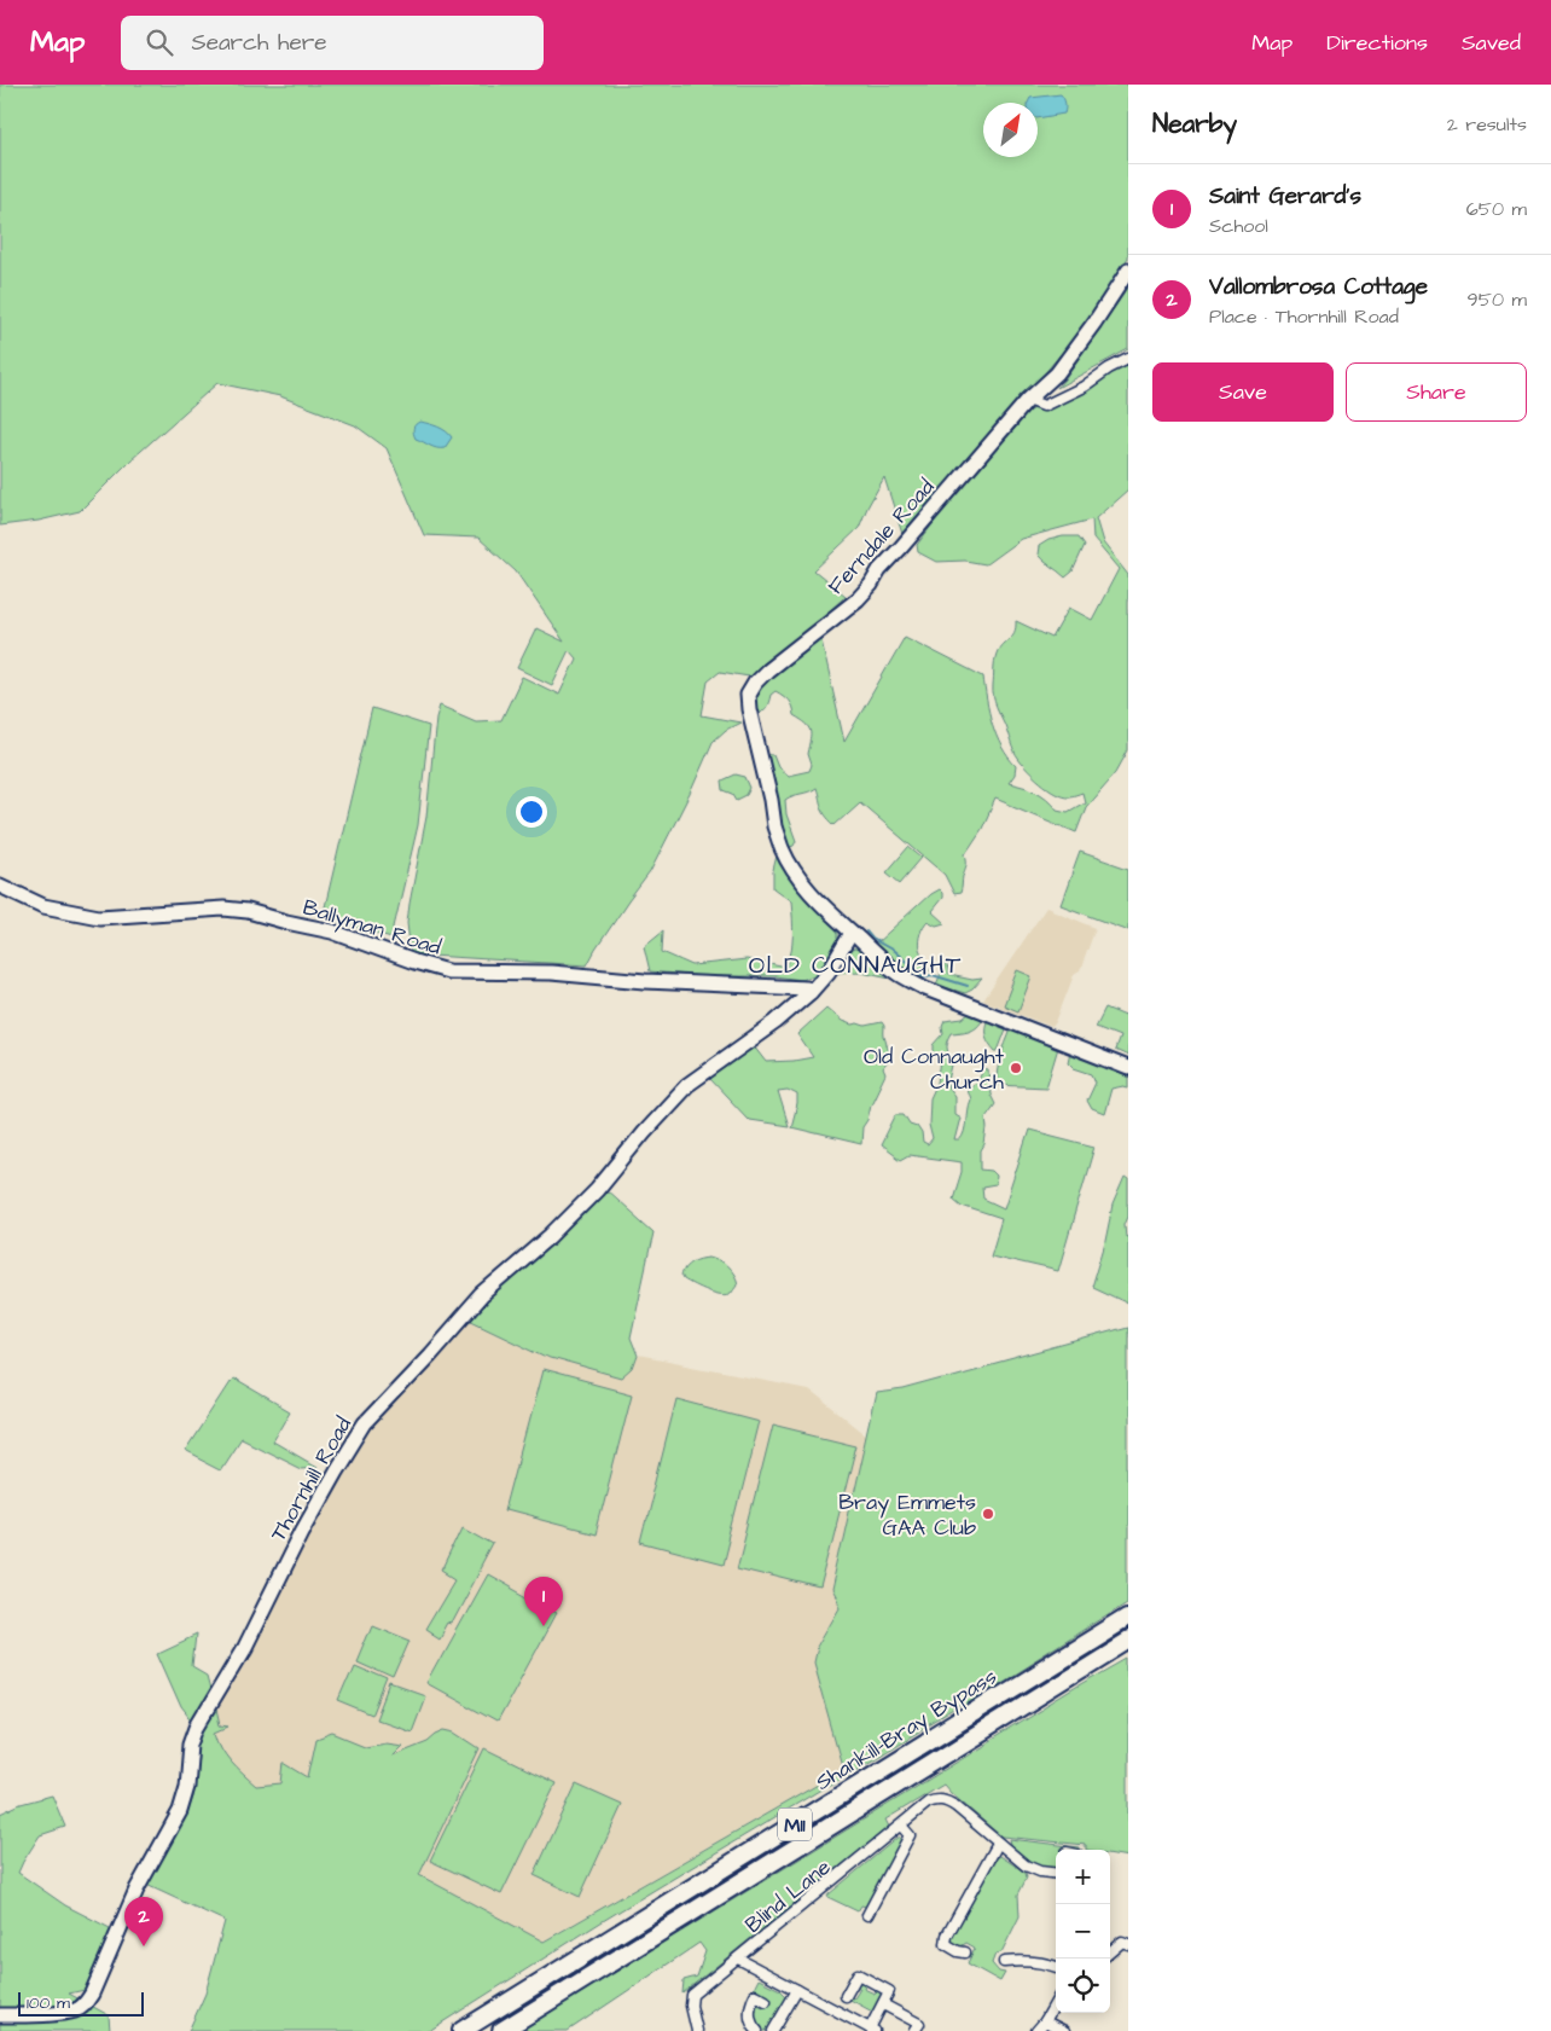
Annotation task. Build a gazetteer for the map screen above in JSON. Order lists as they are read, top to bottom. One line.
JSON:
{"streets":{"highway":["Shankill-Bray Bypass","M11"],"street":["Ferndale Road","Ballyman Road","Thornhill Road","Blind Lane"]},"crossings":[["Ferndale Road","Thornhill Road"],["Ballyman Road","Thornhill Road"]],"districts":["OLD CONNAUGHT"],"places":["Old Connaught Church","Bray Emmets GAA Club"],"scale_bar":"100 m","north":"top right","page":{"header":"Map","search":"Search here","nav":["Map","Directions","Saved"],"heading":["Nearby","2 results"],"list":[{"mark":"1","name":"Saint Gerard's","note":"School","value":"650 m"},{"mark":"2","name":"Vallombrosa Cottage","note":"Place · Thornhill Road","value":"950 m"}],"buttons":["Save","Share"],"pins":["1","2"],"map_buttons":["+","−"],"scale":"100 m"}}
